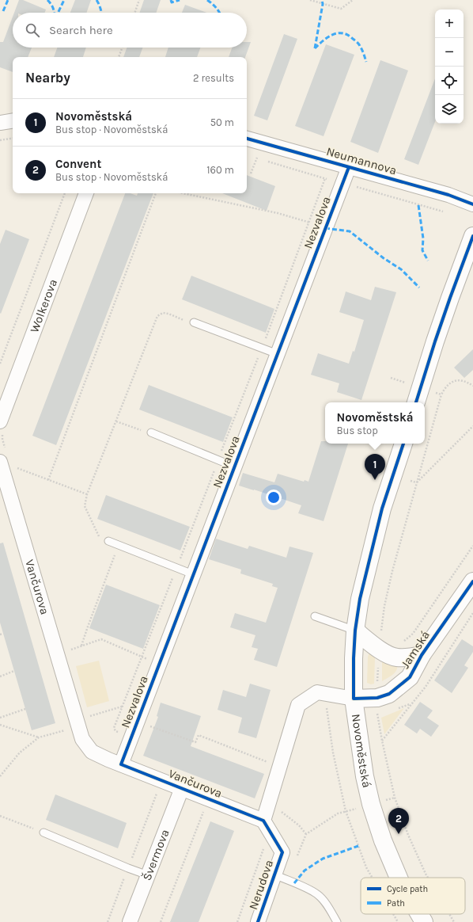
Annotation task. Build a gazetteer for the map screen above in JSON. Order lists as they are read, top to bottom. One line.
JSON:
{"streets":{"street":["Neumannova","Nezvalova","Wolkerova","Vančurova","Jamská","Novoměstská","Švermova","Nerudova"]},"crossings":[["Neumannova","Nezvalova"],["Nezvalova","Vančurova"],["Vančurova","Švermova"],["Vančurova","Nerudova"],["Jamská","Novoměstská"]],"legend":["Cycle path","Path"],"page":{"map_buttons":["+","−"],"search":"Search here","heading":["Nearby","2 results"],"list":[{"mark":"1","name":"Novoměstská","note":"Bus stop · Novoměstská","value":"50 m"},{"mark":"2","name":"Convent","note":"Bus stop · Novoměstská","value":"160 m"}],"popup":["Novoměstská","Bus stop"],"pins":["1","2"]}}
